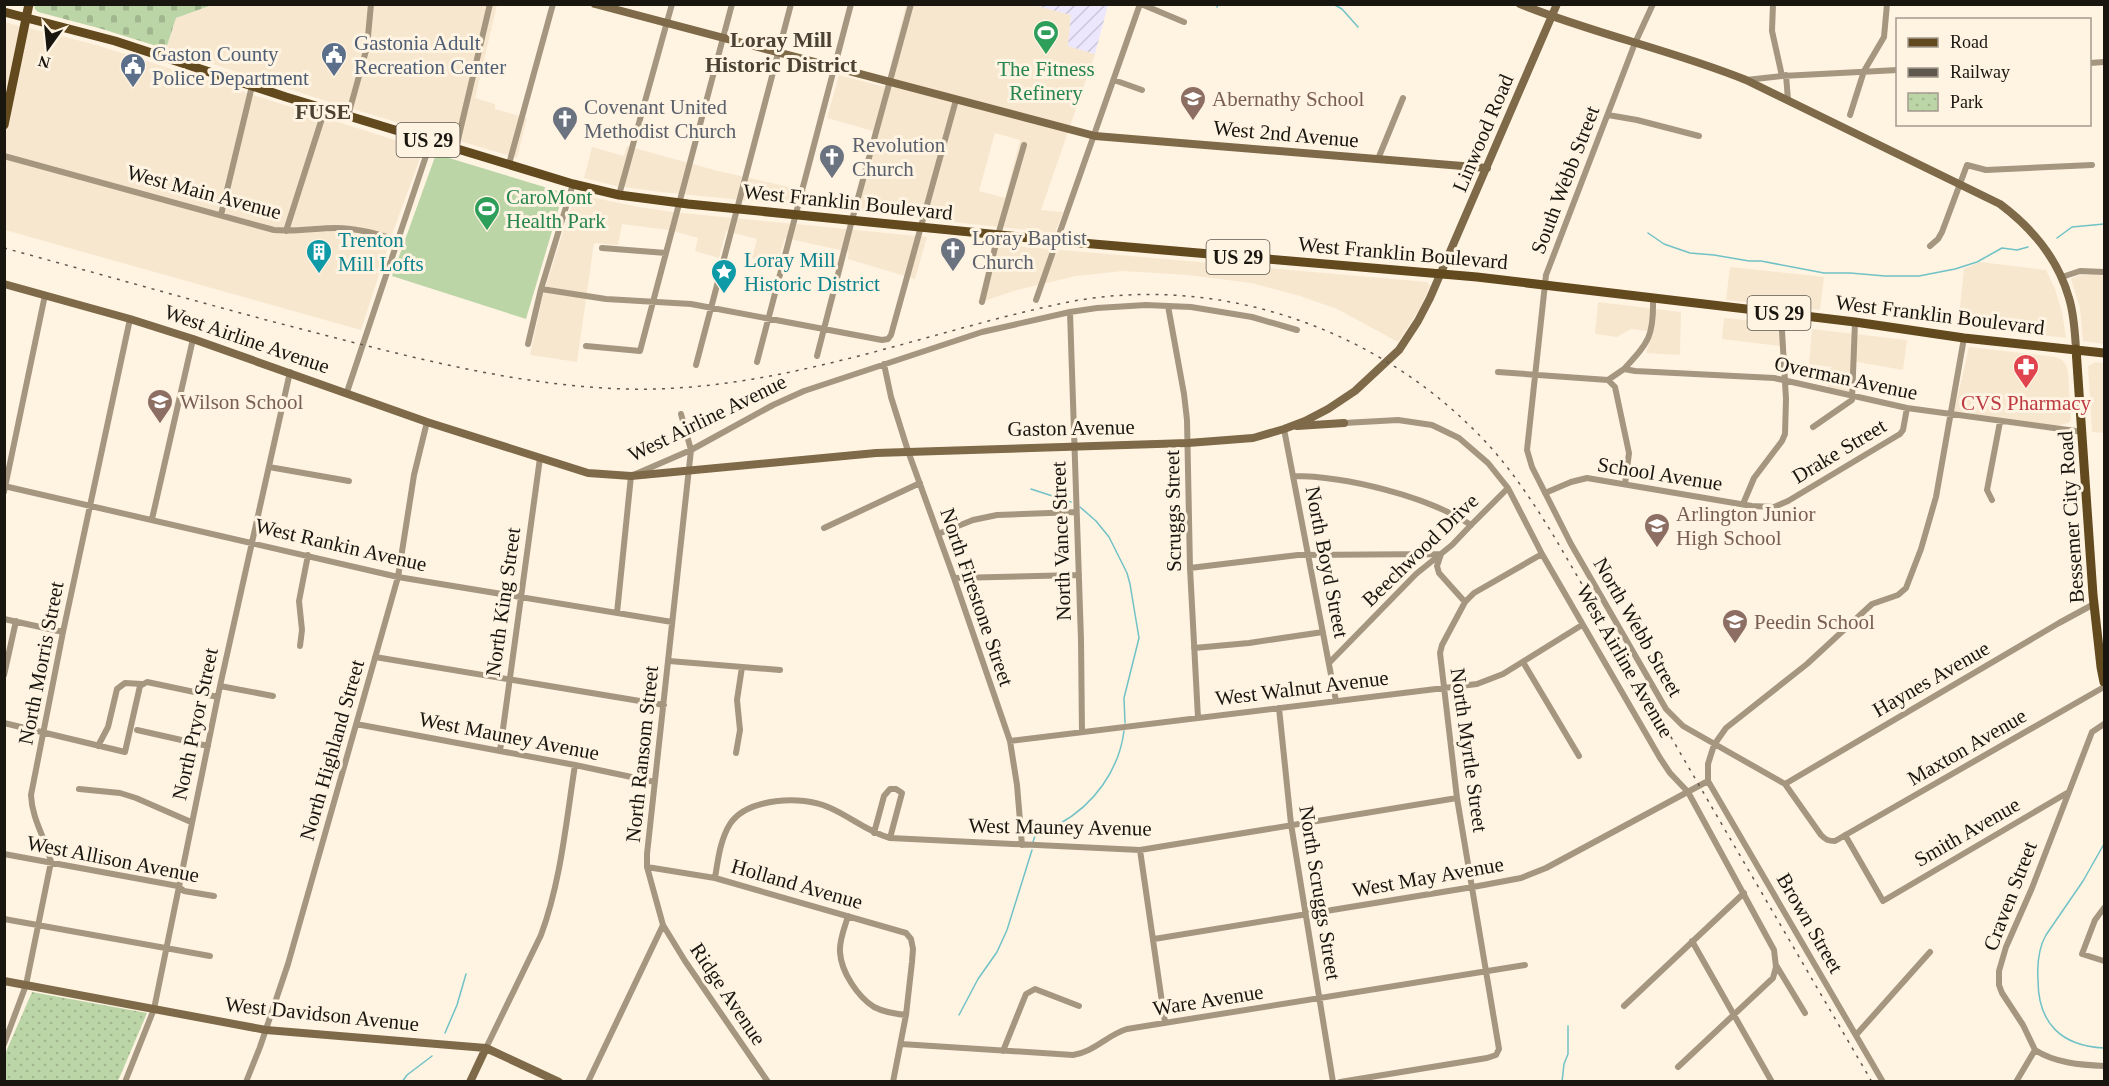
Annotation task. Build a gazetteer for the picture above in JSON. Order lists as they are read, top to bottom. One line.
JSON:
{"streets":{"main road":["Linwood Road","West 2nd Avenue","US 29","West Franklin Boulevard","West Airline Avenue","Gaston Avenue","Bessemer City Road","West Davidson Avenue"],"street":["South Webb Street","West Main Avenue","Overman Avenue","Drake Street","School Avenue","Scruggs Street","North Vance Street","West Rankin Avenue","Beechwood Drive","North Boyd Street","North Firestone Street","North King Street","North Webb Street","North Morris Street","Haynes Avenue","West Walnut Avenue","North Pryor Street","West Mauney Avenue","Maxton Avenue","North Highland Street","North Myrtle Street","North Ransom Street","Smith Avenue","West Allison Avenue","West May Avenue","Holland Avenue","North Scruggs Street","Craven Street","Brown Street","Ridge Avenue","Ware Avenue"]},"crossings":[["Linwood Road","West 2nd Avenue"],["Linwood Road","West Franklin Boulevard"],["Linwood Road","Gaston Avenue"],["South Webb Street","West Franklin Boulevard"],["South Webb Street","North Webb Street"],["West Franklin Boulevard","Gaston Avenue"],["West Franklin Boulevard","Bessemer City Road"],["West Airline Avenue","Gaston Avenue"],["West Airline Avenue","Scruggs Street"],["West Airline Avenue","North Vance Street"],["West Airline Avenue","Beechwood Drive"],["West Airline Avenue","North Firestone Street"],["West Airline Avenue","North King Street"],["West Airline Avenue","North Morris Street"],["West Airline Avenue","West Walnut Avenue"],["West Airline Avenue","North Pryor Street"],["West Airline Avenue","North Highland Street"],["West Airline Avenue","North Ransom Street"],["West Airline Avenue","West May Avenue"],["Overman Avenue","Drake Street"],["Overman Avenue","Bessemer City Road"],["Gaston Avenue","Scruggs Street"],["Gaston Avenue","North Vance Street"],["Gaston Avenue","North Boyd Street"],["Gaston Avenue","North Firestone Street"],["Gaston Avenue","North Ransom Street"],["Drake Street","School Avenue"],["School Avenue","North Webb Street"],["Scruggs Street","West Walnut Avenue"],["Bessemer City Road","Haynes Avenue"],["North Vance Street","West Walnut Avenue"],["West Rankin Avenue","North King Street"],["West Rankin Avenue","North Morris Street"],["West Rankin Avenue","North Pryor Street"],["West Rankin Avenue","North Highland Street"],["West Rankin Avenue","North Ransom Street"],["Beechwood Drive","North Boyd Street"],["North Boyd Street","West Walnut Avenue"],["North Firestone Street","West Walnut Avenue"],["North Firestone Street","West Mauney Avenue"],["North King Street","West Mauney Avenue"],["North Webb Street","Haynes Avenue"],["North Webb Street","Maxton Avenue"],["North Webb Street","Smith Avenue"],["North Morris Street","West Allison Avenue"],["North Morris Street","West Davidson Avenue"],["West Walnut Avenue","North Myrtle Street"],["West Walnut Avenue","North Scruggs Street"],["North Pryor Street","West Allison Avenue"],["North Pryor Street","West Davidson Avenue"],["West Mauney Avenue","North Highland Street"],["West Mauney Avenue","North Myrtle Street"],["West Mauney Avenue","North Ransom Street"],["West Mauney Avenue","Holland Avenue"],["West Mauney Avenue","North Scruggs Street"],["Maxton Avenue","Smith Avenue"],["North Highland Street","West Davidson Avenue"],["North Myrtle Street","West May Avenue"],["North Myrtle Street","Ware Avenue"],["North Ransom Street","Holland Avenue"],["North Ransom Street","Ridge Avenue"],["Smith Avenue","Craven Street"],["West May Avenue","North Scruggs Street"],["West May Avenue","Brown Street"],["North Scruggs Street","Ware Avenue"]],"districts":["Loray Mill Historic District","FUSE"],"places":{"sports":["The Fitness Refinery","CaroMont Health Park"],"public building":["Gastonia Adult Recreation Center","Gaston County Police Department"],"school or university":["Abernathy School","Wilson School","Arlington Junior High School","Peedin School"],"church":["Covenant United Methodist Church","Revolution Church","Loray Baptist Church"],"building":["Trenton Mill Lofts"],"place":["Loray Mill Historic District"],"pharmacy":["CVS Pharmacy"]},"legend":["Road","Railway","Park"],"north":"bottom"}
